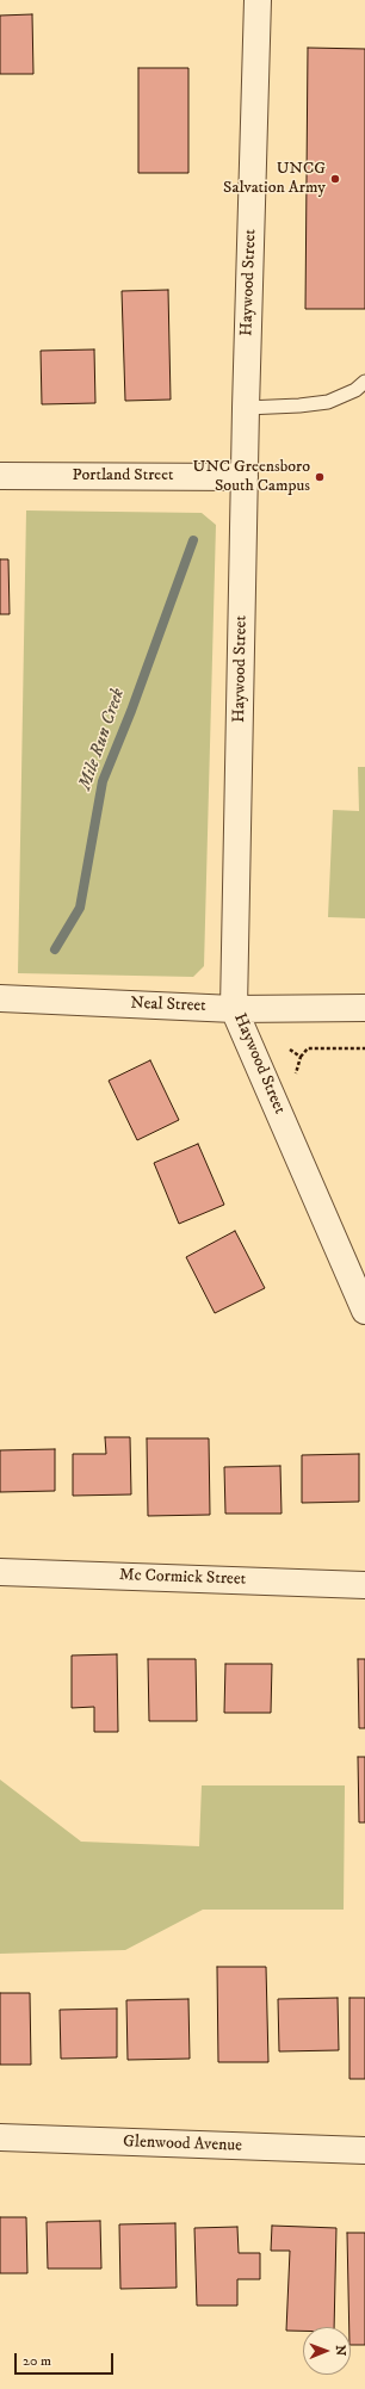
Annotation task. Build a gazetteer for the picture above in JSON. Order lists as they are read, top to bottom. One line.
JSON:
{"streets":{"street":["Haywood Street","Portland Street","Neal Street","Mc Cormick Street","Glenwood Avenue"]},"crossings":[["Haywood Street","Portland Street"],["Haywood Street","Neal Street"]],"water":["Mile Run Creek"],"places":["UNCG Salvation Army","UNC Greensboro South Campus"],"scale_bar":"20 m","north":"right"}
